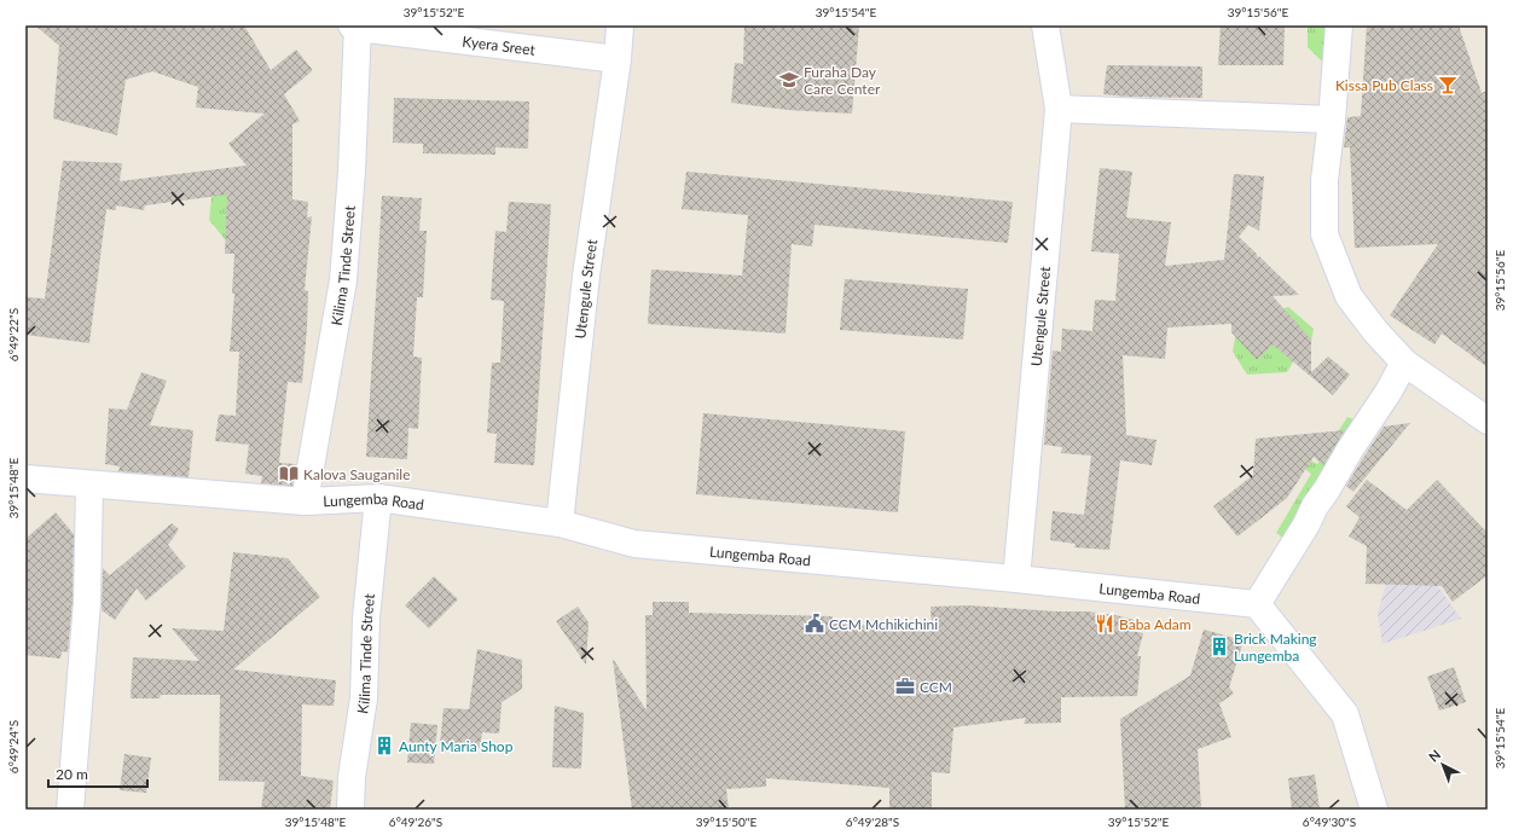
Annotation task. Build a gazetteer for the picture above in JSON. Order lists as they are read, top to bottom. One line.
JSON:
{"streets":{"street":["Kyera Sreet","Kilima Tinde Street","Utengule Street","Lungemba Road"]},"crossings":[["Kyera Sreet","Kilima Tinde Street"],["Kyera Sreet","Utengule Street"],["Kilima Tinde Street","Lungemba Road"],["Utengule Street","Lungemba Road"]],"places":{"school or university":["Furaha Day Care Center"],"bar":["Kissa Pub Class"],"library":["Kalova Sauganile"],"public building":["CCM Mchikichini"],"restaurant":["Baba Adam"],"building":["Brick Making Lungemba","Aunty Maria Shop"],"office":["CCM"]},"scale_bar":"20 m","north":"top left","coordinates":["39°15'52\"E","39°15'54\"E","39°15'56\"E","6°49'22\"S","39°15'48\"E","6°49'24\"S","6°49'26\"S","39°15'50\"E","6°49'28\"S","6°49'30\"S"]}
